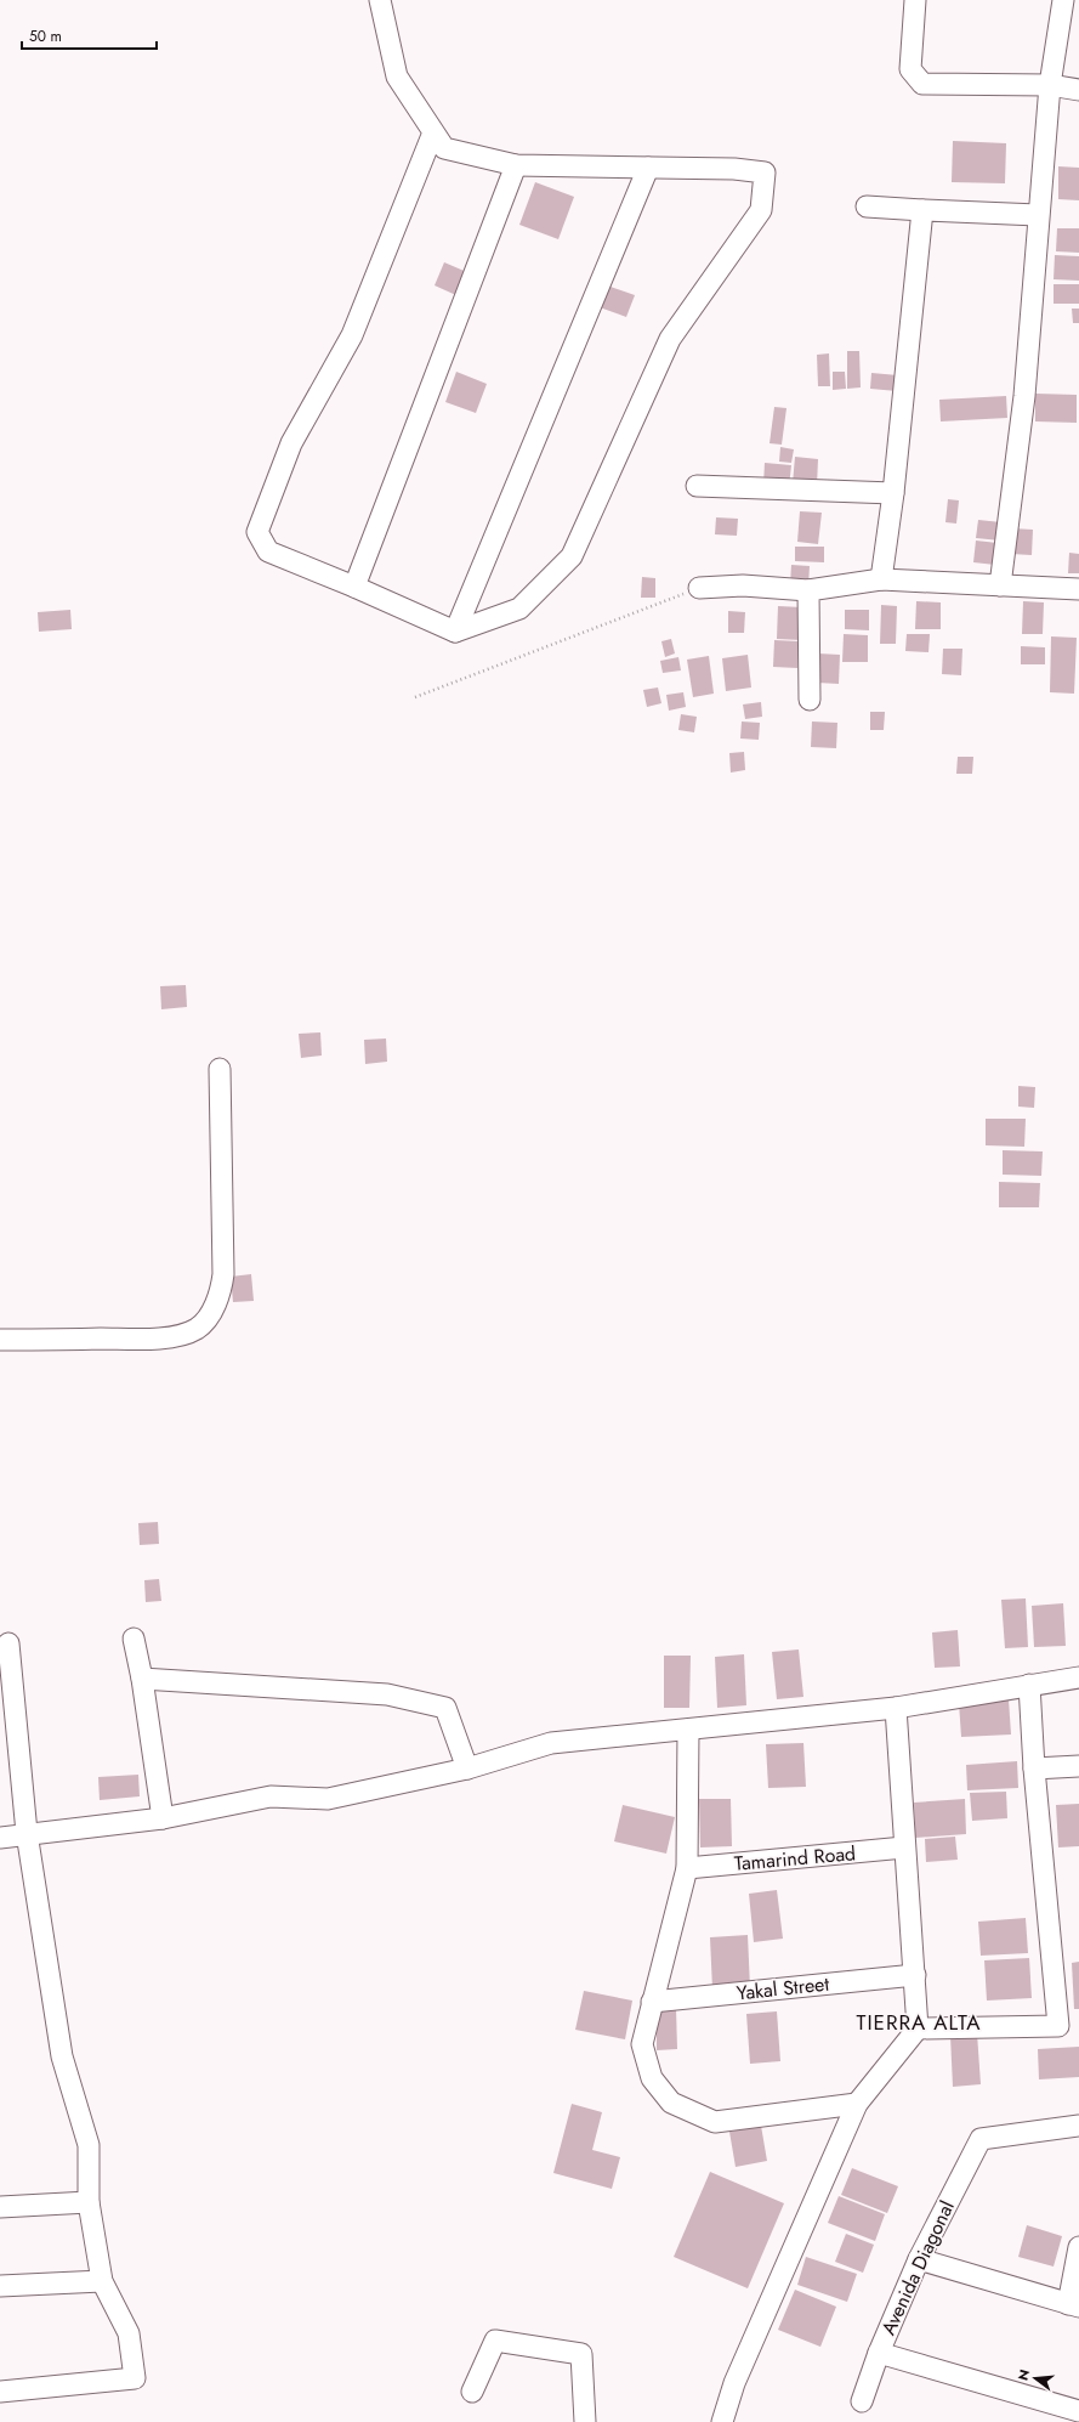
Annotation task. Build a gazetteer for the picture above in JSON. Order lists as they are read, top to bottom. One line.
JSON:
{"streets":{"street":["Tamarind Road","Yakal Street","Avenida Diagonal"]},"districts":["TIERRA ALTA"],"scale_bar":"50 m","north":"left"}
